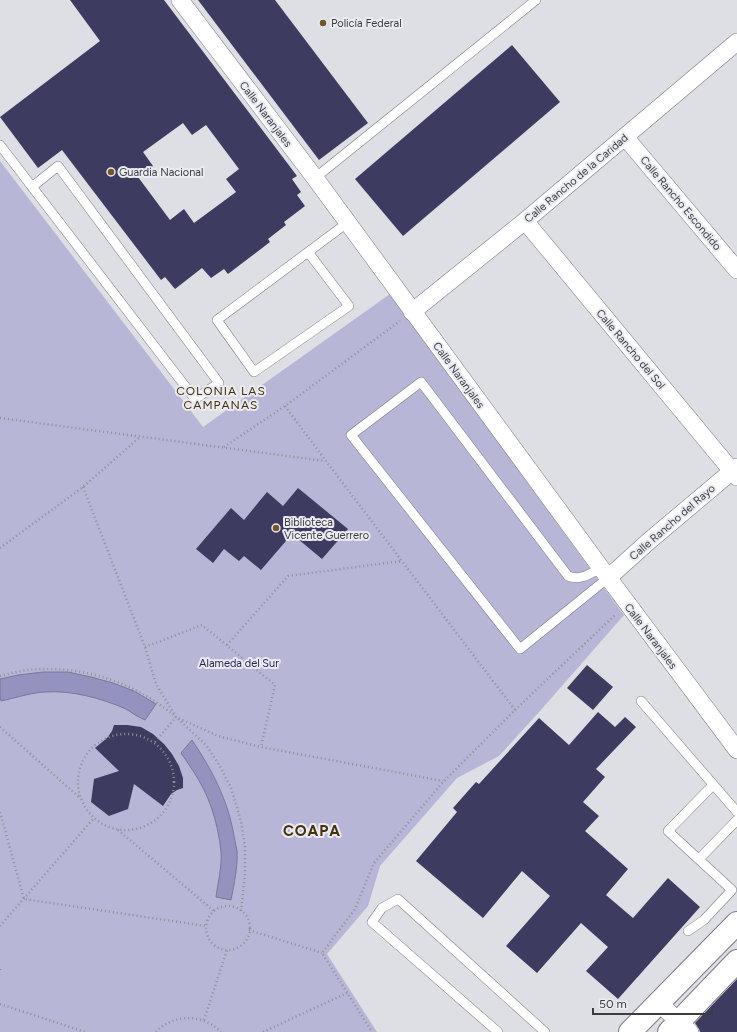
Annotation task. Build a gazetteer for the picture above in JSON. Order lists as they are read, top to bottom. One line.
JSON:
{"streets":{"street":["Calle Naranjales","Calle Rancho de la Caridad","Calle Rancho Escondido","Calle Rancho del Sol","Calle Rancho del Rayo"]},"crossings":[["Calle Naranjales","Calle Rancho de la Caridad"],["Calle Naranjales","Calle Rancho del Rayo"],["Calle Rancho de la Caridad","Calle Rancho Escondido"],["Calle Rancho de la Caridad","Calle Rancho del Sol"],["Calle Rancho del Sol","Calle Rancho del Rayo"]],"districts":["COLONIA LAS CAMPANAS","COAPA"],"parks":["Alameda del Sur"],"places":["Policía Federal","Guardia Nacional","Biblioteca Vicente Guerrero"],"scale_bar":"50 m"}
